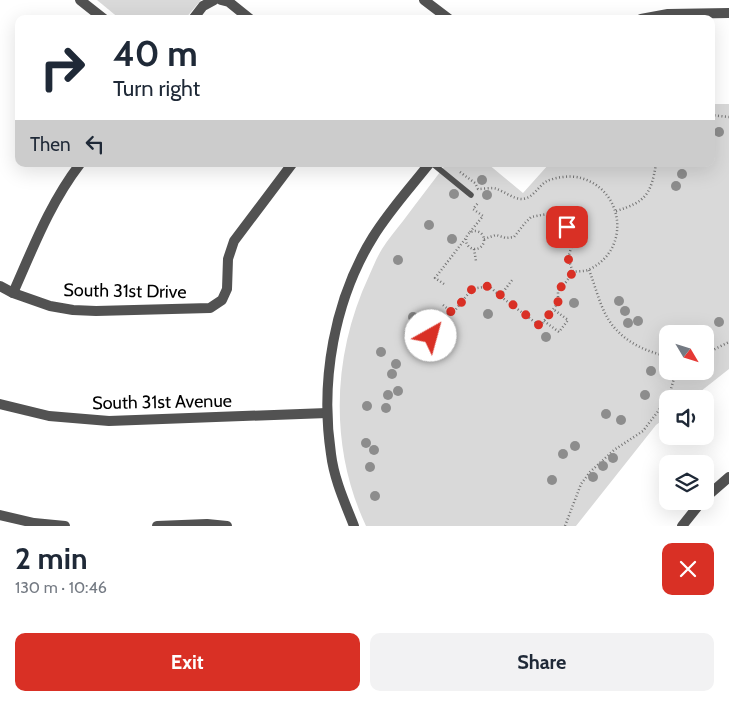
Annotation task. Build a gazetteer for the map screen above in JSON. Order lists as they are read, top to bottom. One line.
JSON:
{"streets":{"street":["South 31st Drive","South 31st Avenue"]},"north":"bottom right","page":{"turn":["40 m","Turn right"],"then":"Then","heading":["2 min","130 m · 10:46"],"buttons":["Exit","Share"]}}
